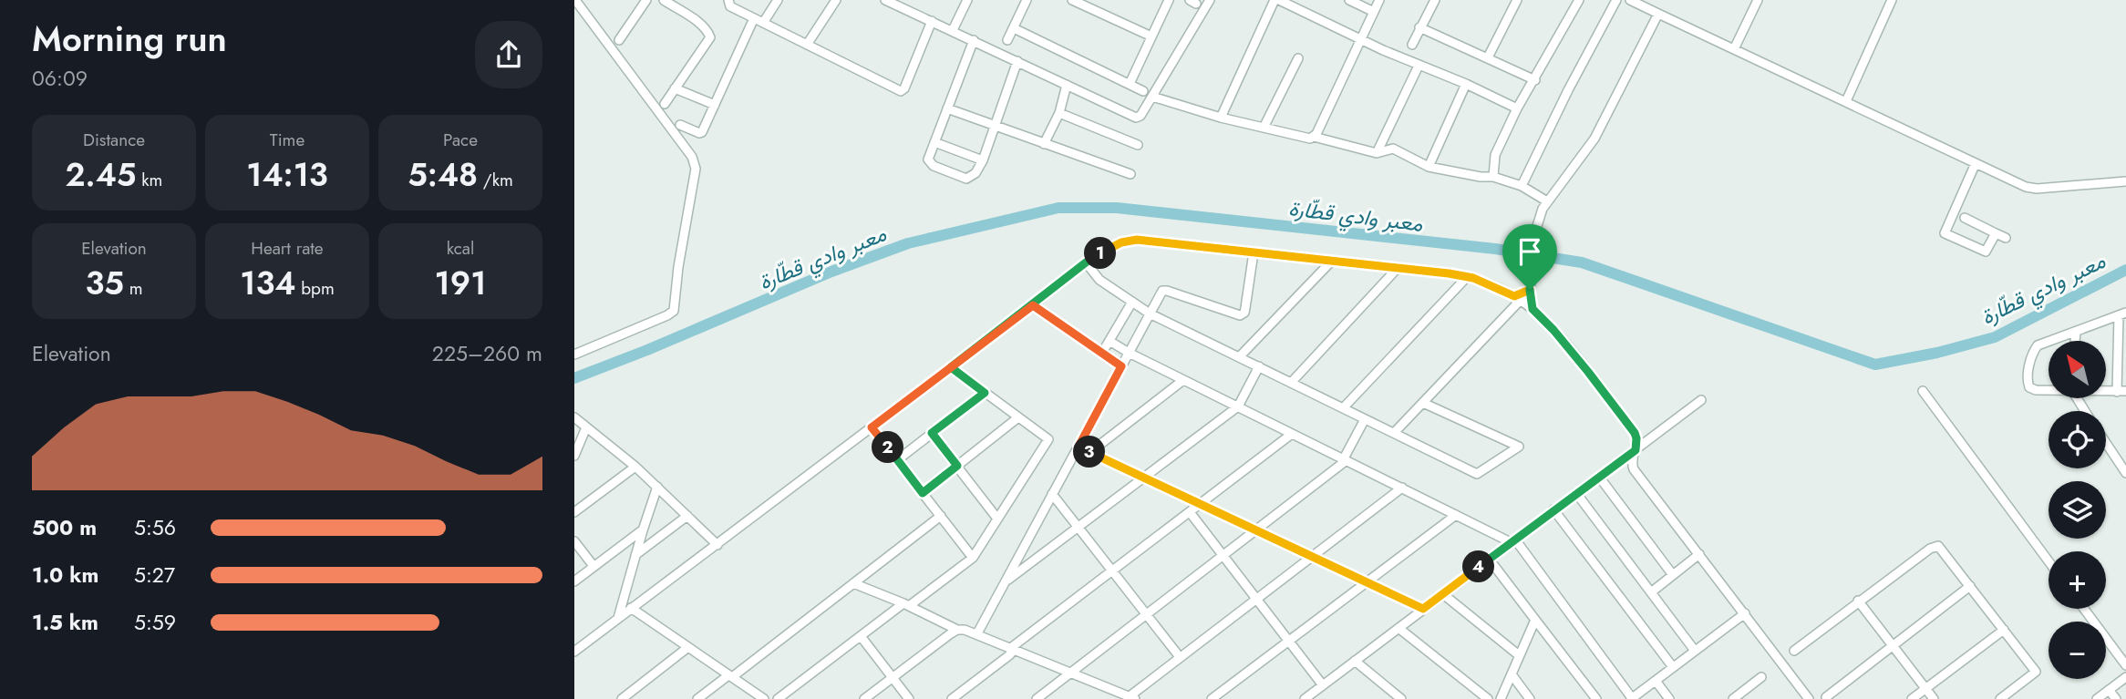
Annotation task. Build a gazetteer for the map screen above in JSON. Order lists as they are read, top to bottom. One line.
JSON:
{"water":["معبر وادي قطّارة"],"north":"top left","page":{"heading":["Morning run","06:09"],"stats":[["Distance","2.45 km"],["Time","14:13"],["Pace","5:48 /km"],["Elevation","35 m"],["Heart rate","134 bpm"],["kcal","191"]],"pins":["1","2","3","4"],"chart":["Elevation","225–260 m"],"map_buttons":["+","−"],"list":[{"name":"500 m","note":"5:56"},{"name":"1.0 km","note":"5:27"},{"name":"1.5 km","note":"5:59"}]}}
